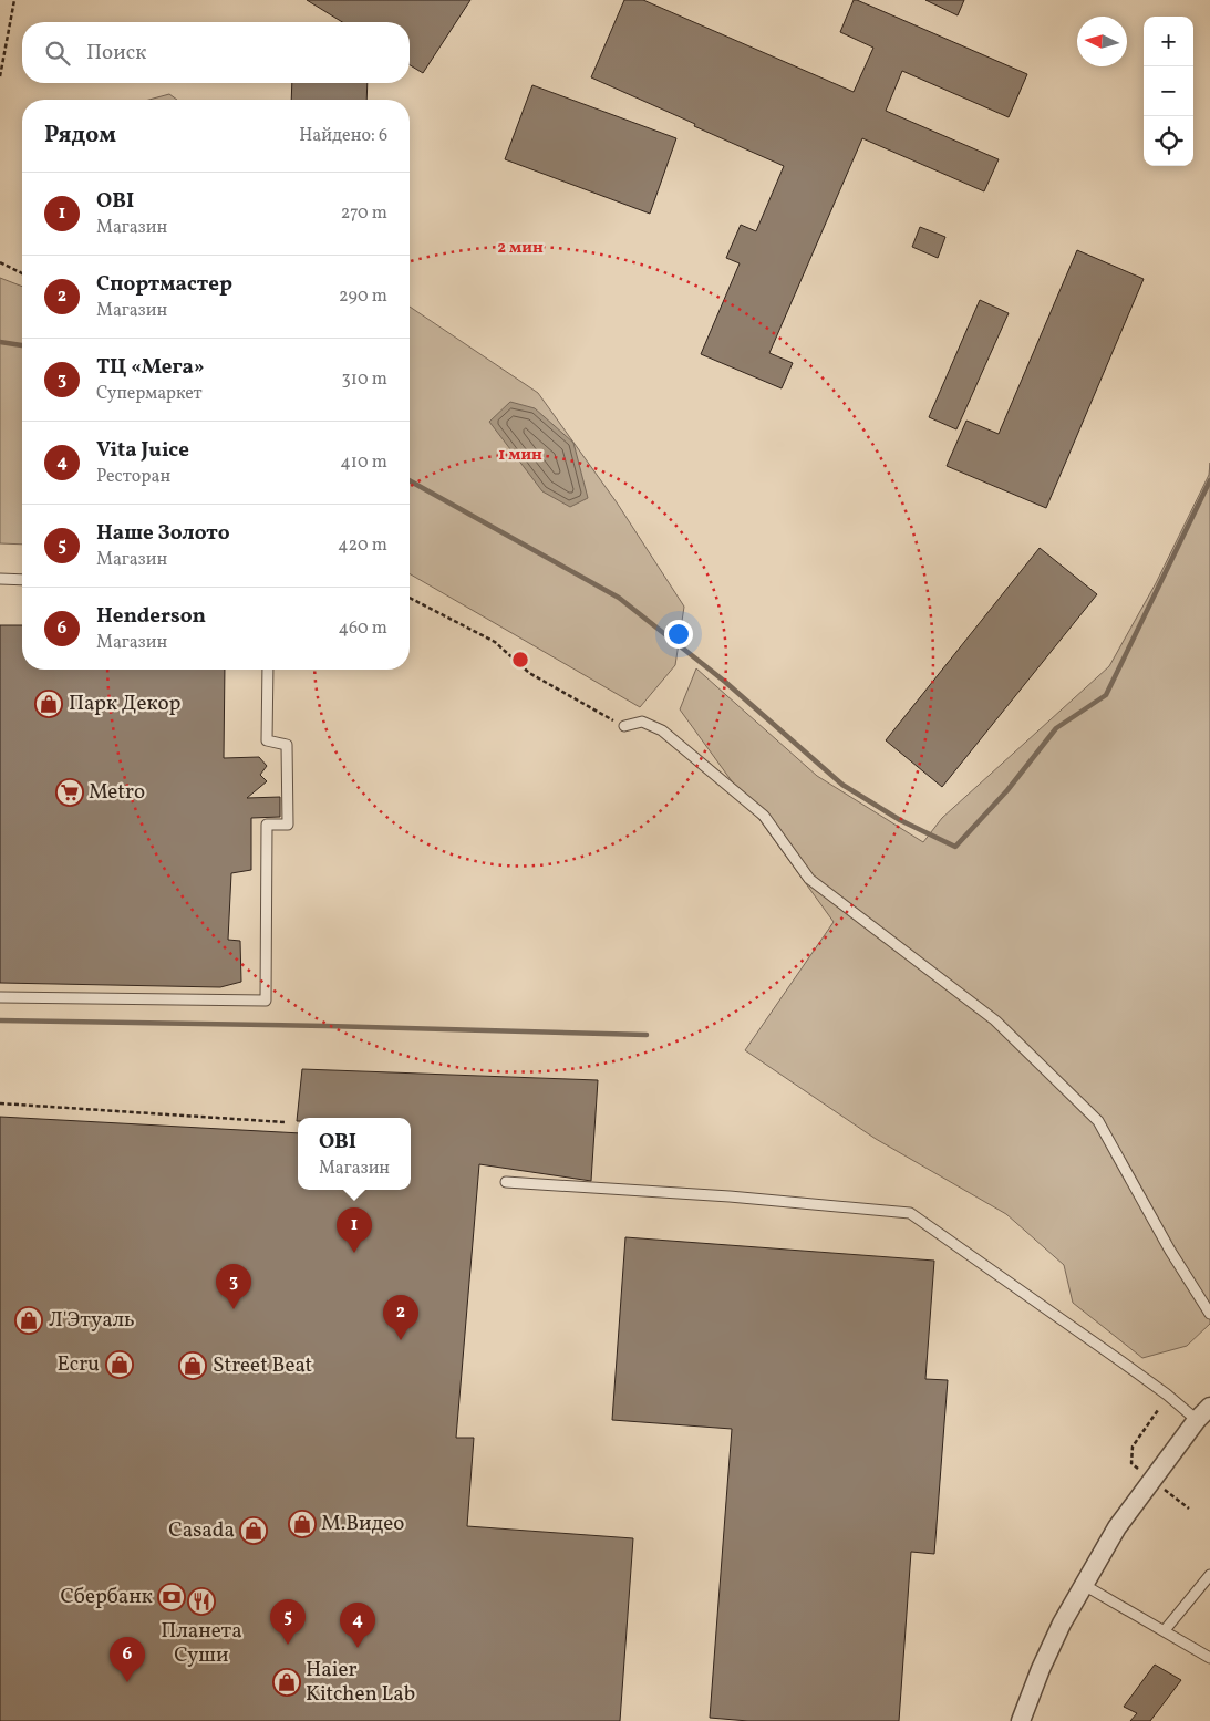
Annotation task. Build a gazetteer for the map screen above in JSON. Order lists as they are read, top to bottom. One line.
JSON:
{"places":{"shop":["Парк Декор","Л'Этуаль","Ecru","Street Beat","М.Видео","Casada","Haier Kitchen Lab"],"supermarket":["Metro"],"bank":["Сбербанк"],"restaurant":["Планета Суши"]},"north":"left","page":{"map_buttons":["+","−"],"search":"Поиск","heading":["Рядом","Найдено: 6"],"list":[{"mark":"1","name":"OBI","note":"Магазин","value":"270 m"},{"mark":"2","name":"Спортмастер","note":"Магазин","value":"290 m"},{"mark":"3","name":"ТЦ «Мега»","note":"Супермаркет","value":"310 m"},{"mark":"4","name":"Vita Juice","note":"Ресторан","value":"410 m"},{"mark":"5","name":"Наше Золото","note":"Магазин","value":"420 m"},{"mark":"6","name":"Henderson","note":"Магазин","value":"460 m"}],"popup":["OBI","Магазин"],"pins":["1","3","2","5","4","6"]},"rings":["2 мин","1 мин"]}
